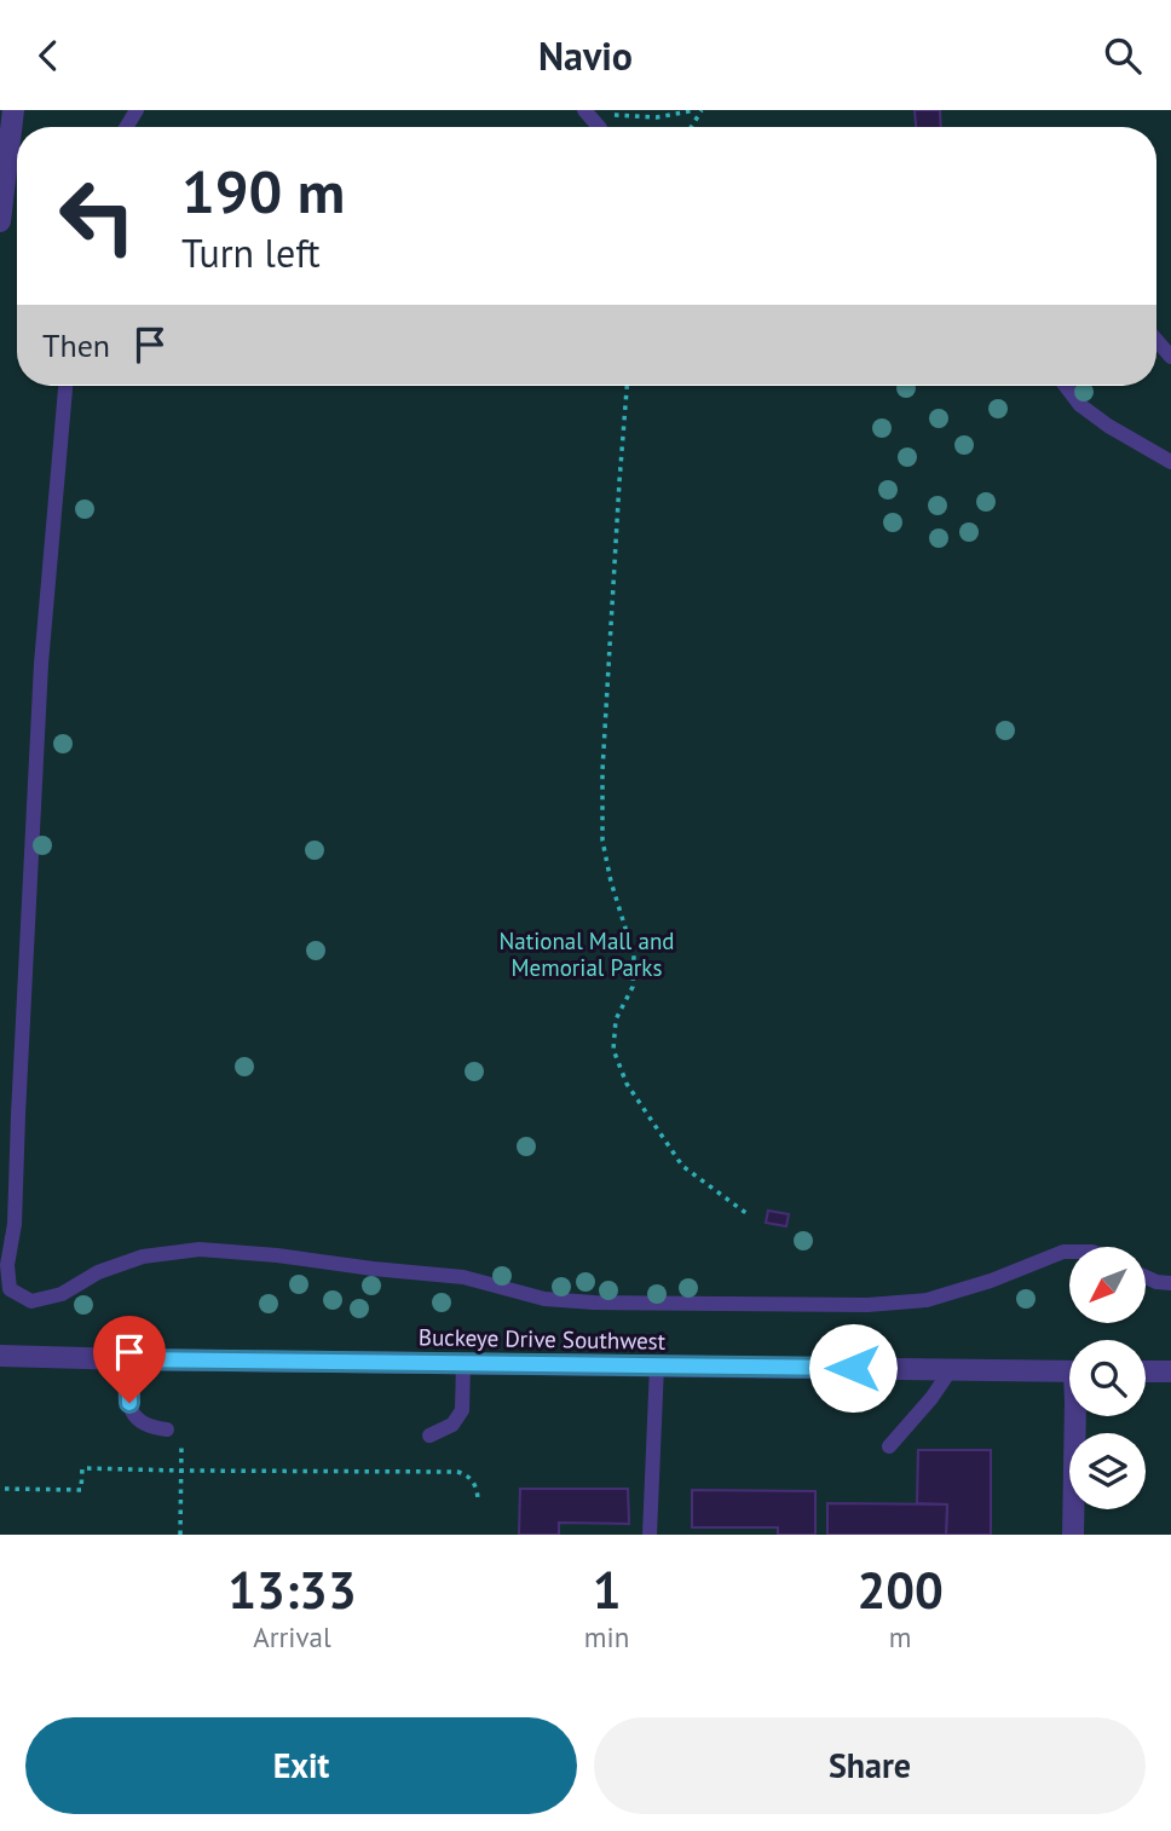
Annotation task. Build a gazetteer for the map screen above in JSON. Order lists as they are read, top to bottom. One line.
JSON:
{"streets":{"street":["Buckeye Drive Southwest"]},"parks":["National Mall and Memorial Parks"],"north":"bottom left","page":{"header":"Navio","turn":["190 m","Turn left"],"then":"Then","eta":["13:33","Arrival","1","min","200","m"],"buttons":["Exit","Share"]}}
